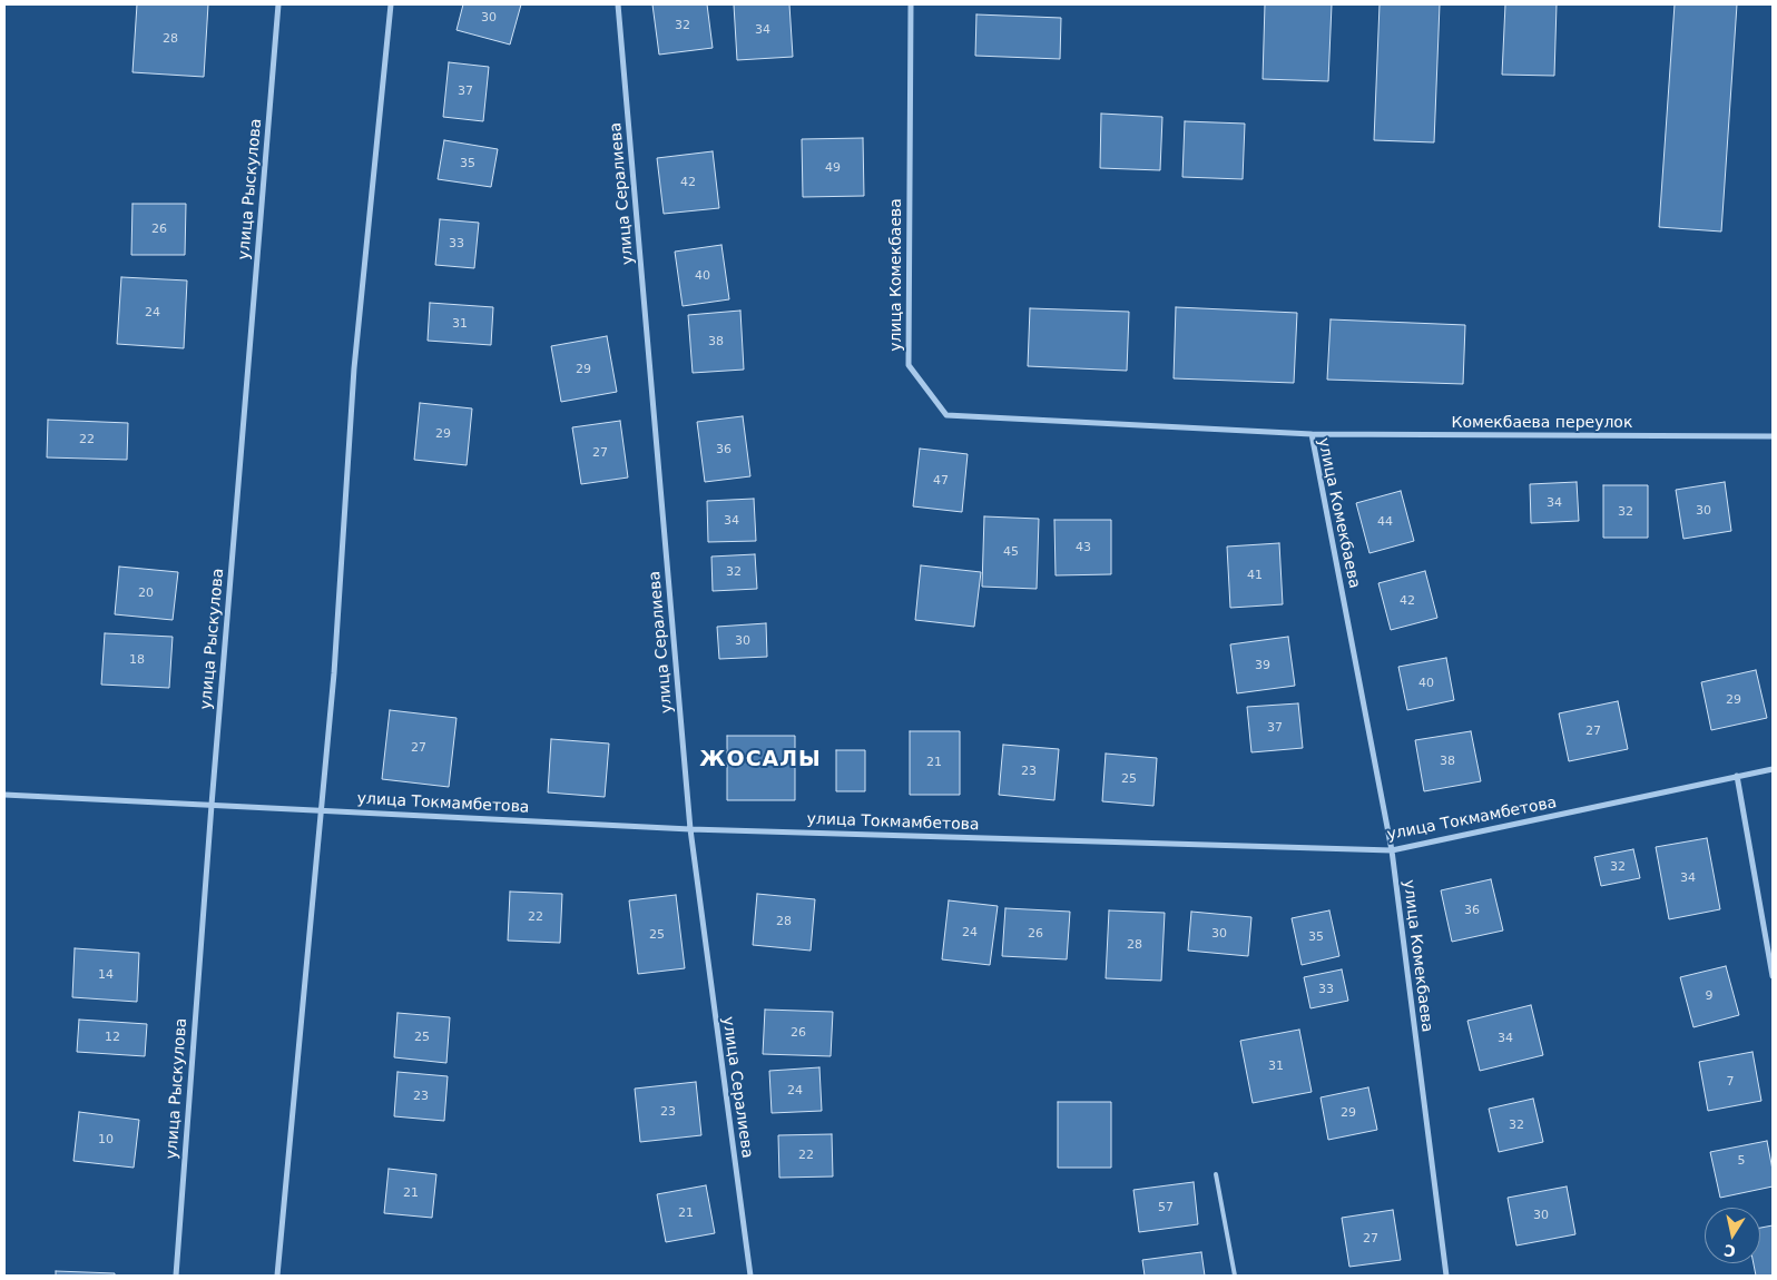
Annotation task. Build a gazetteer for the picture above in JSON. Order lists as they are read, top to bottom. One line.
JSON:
{"streets":{"street":["улица Рыскулова","улица Сералиева","улица Комекбаева","Комекбаева переулок","улица Токмамбетова"]},"crossings":[["улица Рыскулова","улица Токмамбетова"],["улица Сералиева","улица Токмамбетова"],["улица Комекбаева","Комекбаева переулок"],["улица Комекбаева","улица Токмамбетова"]],"districts":["ЖОСАЛЫ"],"house_numbers":["30","32","34","28","37","35","49","42","26","33","40","24","31","38","29","29","22","36","27","47","34","30","32","34","44","43","45","32","41","20","42","30","18","39","40","29","37","27","27","38","21","23","25","32","34","36","22","28","24","26","30","25","35","28","14","33","9","26","12","25","34","31","7","24","23","23","29","32","10","22","5","21","57","21","30","27"],"north":"bottom"}
